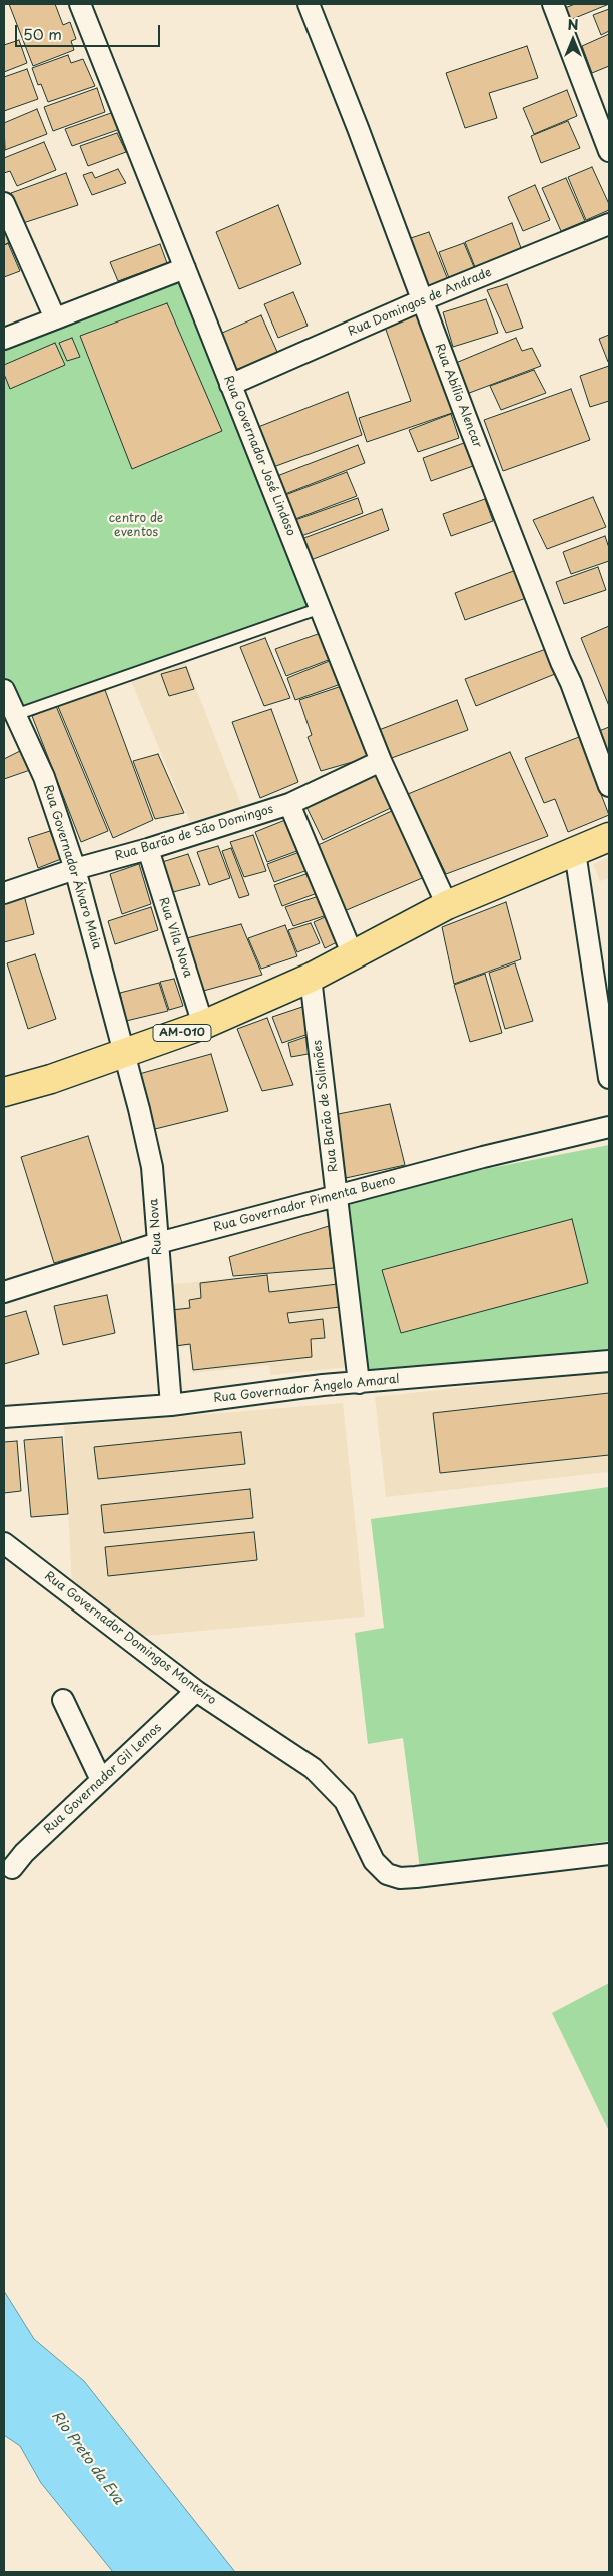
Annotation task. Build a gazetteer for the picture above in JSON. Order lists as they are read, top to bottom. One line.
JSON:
{"streets":{"main road":["AM-010"],"street":["Rua Domingos de Andrade","Rua Abílio Alencar","Rua Governador José Lindoso","Rua Barão de São Domingos","Rua Governador Álvaro Maia","Rua Vila Nova","Rua Barão de Solimões","Rua Governador Pimenta Bueno","Rua Nova","Rua Governador Ângelo Amaral","Rua Governador Domingos Monteiro","Rua Governador Gil Lemos"]},"crossings":[["Rua Domingos de Andrade","Rua Abílio Alencar"],["Rua Domingos de Andrade","Rua Governador José Lindoso"],["Rua Governador José Lindoso","Rua Barão de São Domingos"],["Rua Governador José Lindoso","AM-010"],["Rua Barão de São Domingos","Rua Governador Álvaro Maia"],["Rua Barão de São Domingos","Rua Vila Nova"],["Rua Governador Álvaro Maia","AM-010"],["Rua Governador Álvaro Maia","Rua Nova"],["Rua Vila Nova","AM-010"],["AM-010","Rua Barão de Solimões"],["AM-010","Rua Nova"],["Rua Barão de Solimões","Rua Governador Pimenta Bueno"],["Rua Barão de Solimões","Rua Governador Ângelo Amaral"],["Rua Governador Pimenta Bueno","Rua Nova"],["Rua Nova","Rua Governador Ângelo Amaral"],["Rua Governador Domingos Monteiro","Rua Governador Gil Lemos"]],"water":["Rio Preto da Eva"],"parks":["centro de eventos"],"scale_bar":"50 m","north":"top"}
